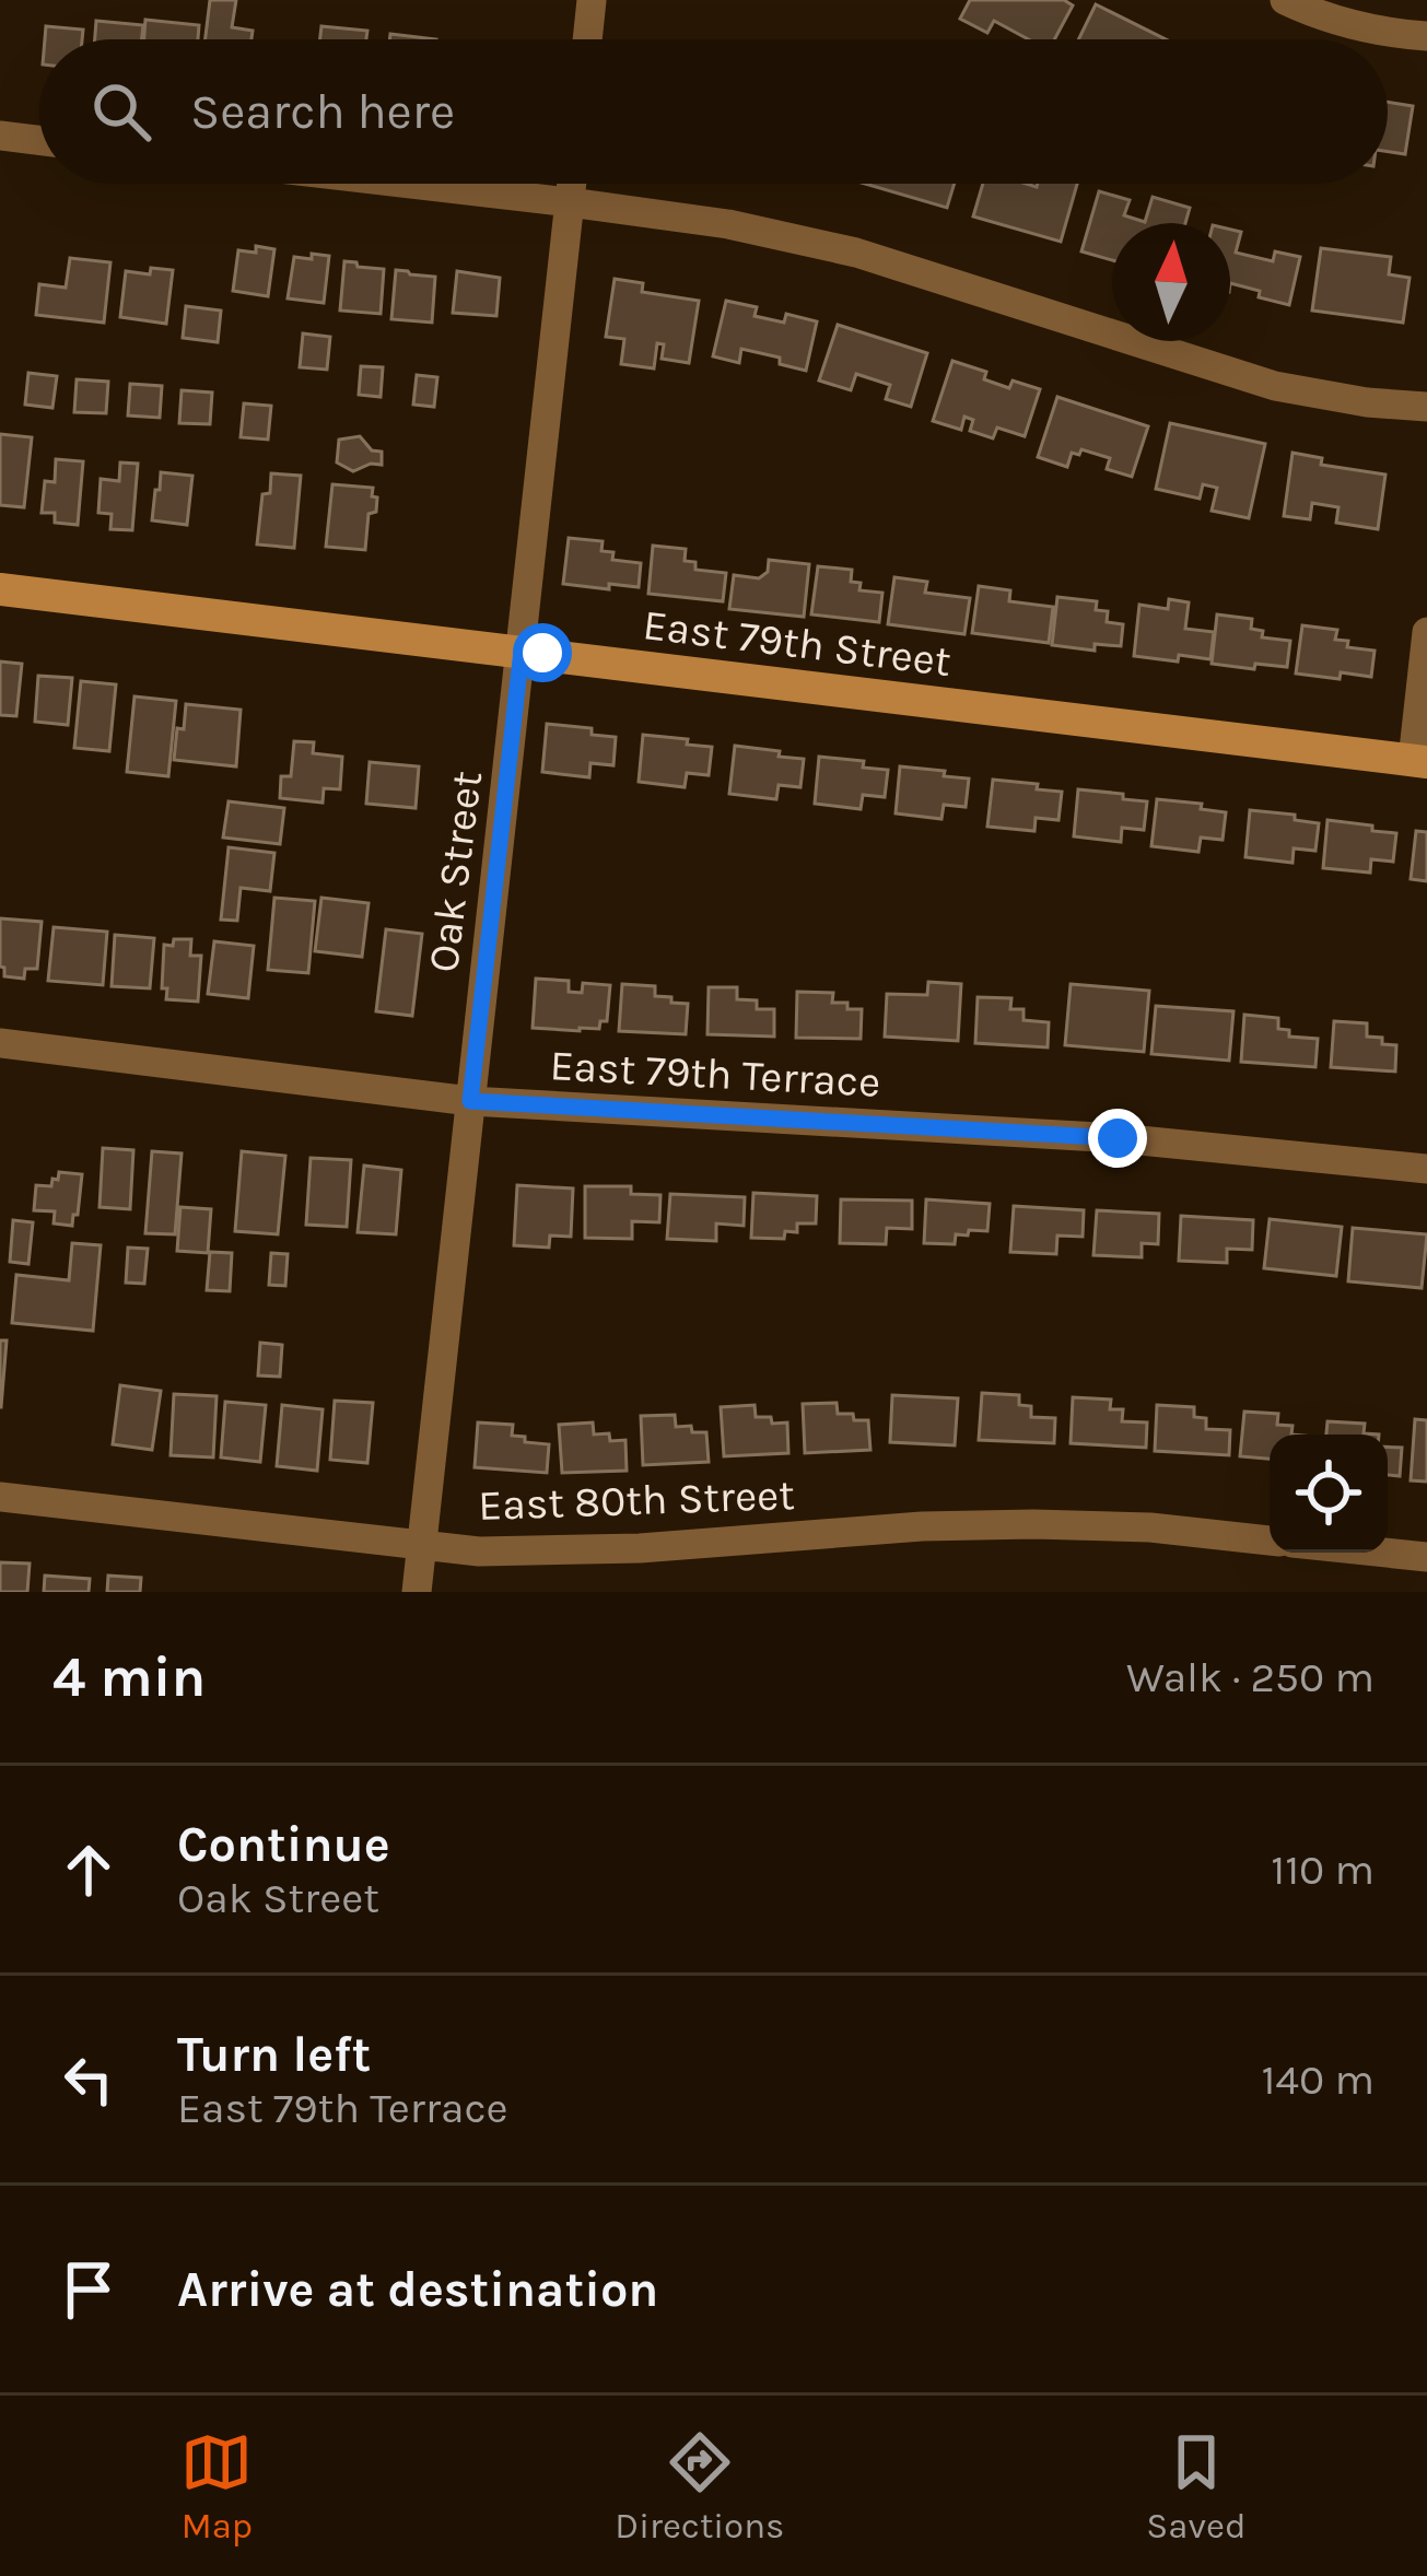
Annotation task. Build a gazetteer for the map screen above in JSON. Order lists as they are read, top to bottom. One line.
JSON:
{"streets":{"street":["East 79th Street","Oak Street","East 79th Terrace","East 80th Street"]},"crossings":[["East 79th Street","Oak Street"],["Oak Street","East 79th Terrace"],["Oak Street","East 80th Street"]],"north":"top","page":{"search":"Search here","heading":["4 min","Walk · 250 m"],"list":[["Continue","Oak Street","110 m"],["Turn left","East 79th Terrace","140 m"],"Arrive at destination"],"nav":["Map","Directions","Saved"]}}
